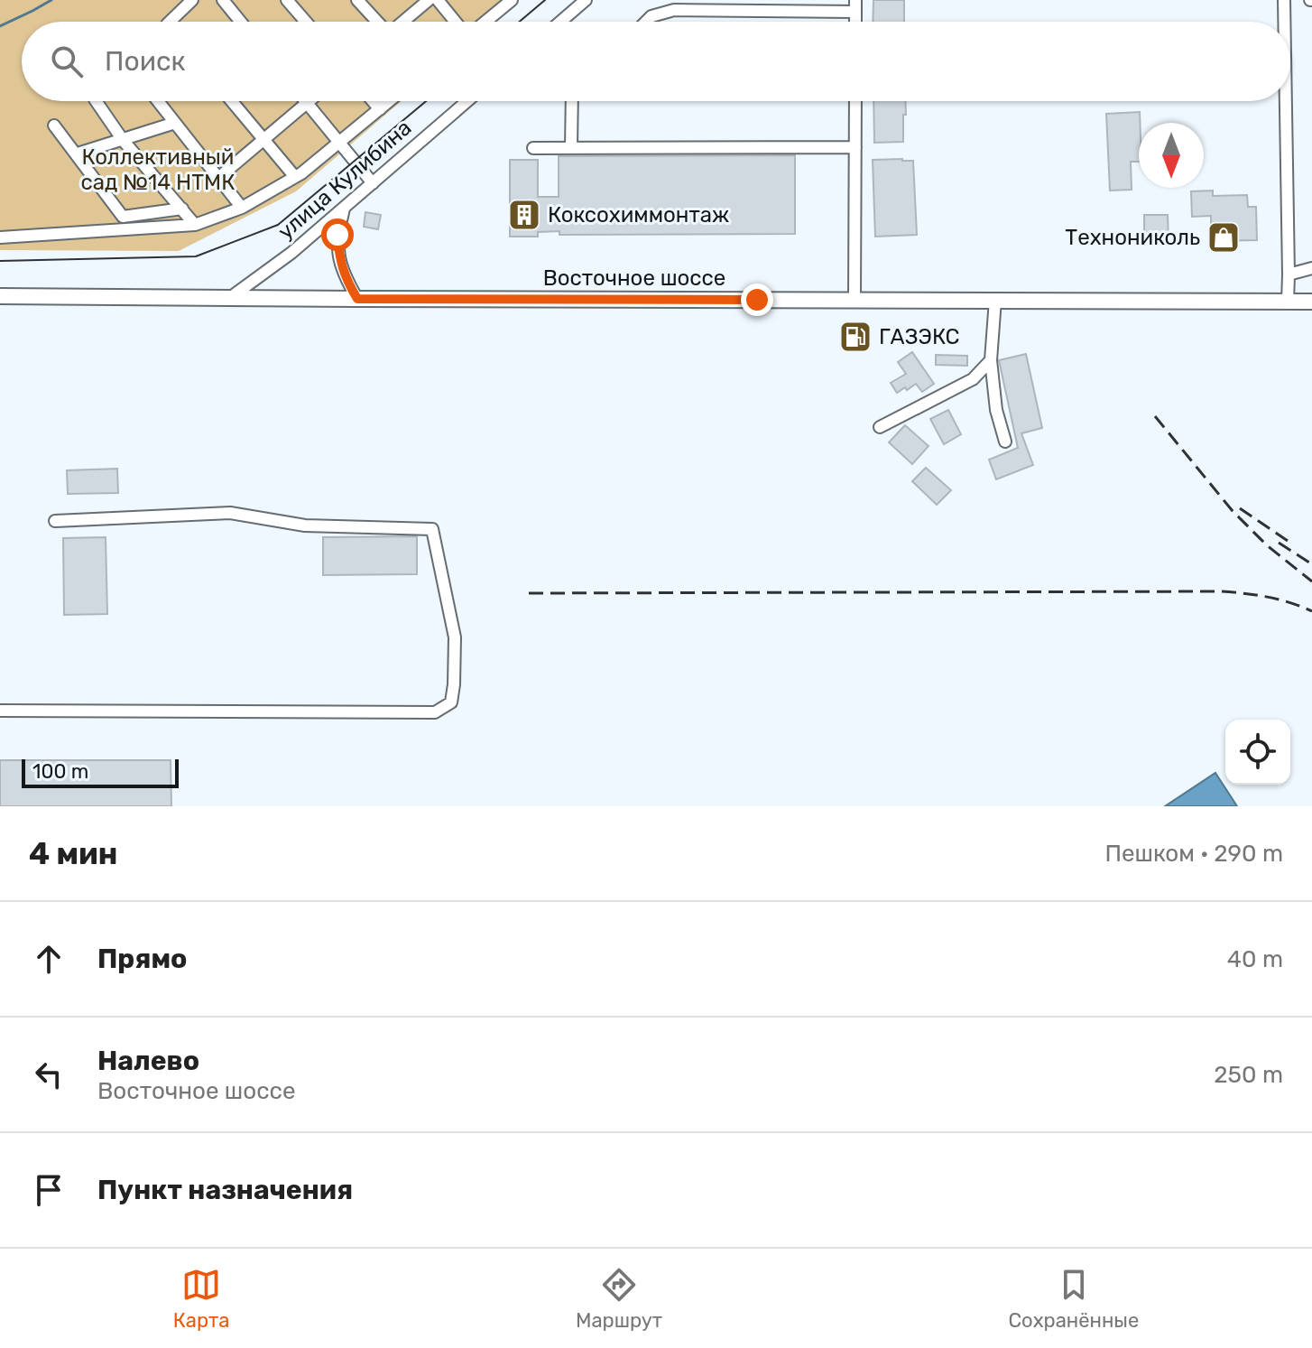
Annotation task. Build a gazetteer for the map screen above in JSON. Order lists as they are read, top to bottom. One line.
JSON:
{"streets":{"main road":["Восточное шоссе"],"street":["улица Кулибина"]},"crossings":[["улица Кулибина","Восточное шоссе"]],"parks":["Коллективный сад №14 НТМК"],"places":{"building":["Коксохиммонтаж"],"shop":["Технониколь"],"fuel station":["ГАЗЭКС"]},"scale_bar":"100 m","north":"bottom","page":{"search":"Поиск","scale":"100 m","heading":["4 мин","Пешком · 290 m"],"list":[["Прямо","40 m"],["Налево","Восточное шоссе","250 m"],"Пункт назначения"],"nav":["Карта","Маршрут","Сохранённые"]}}
